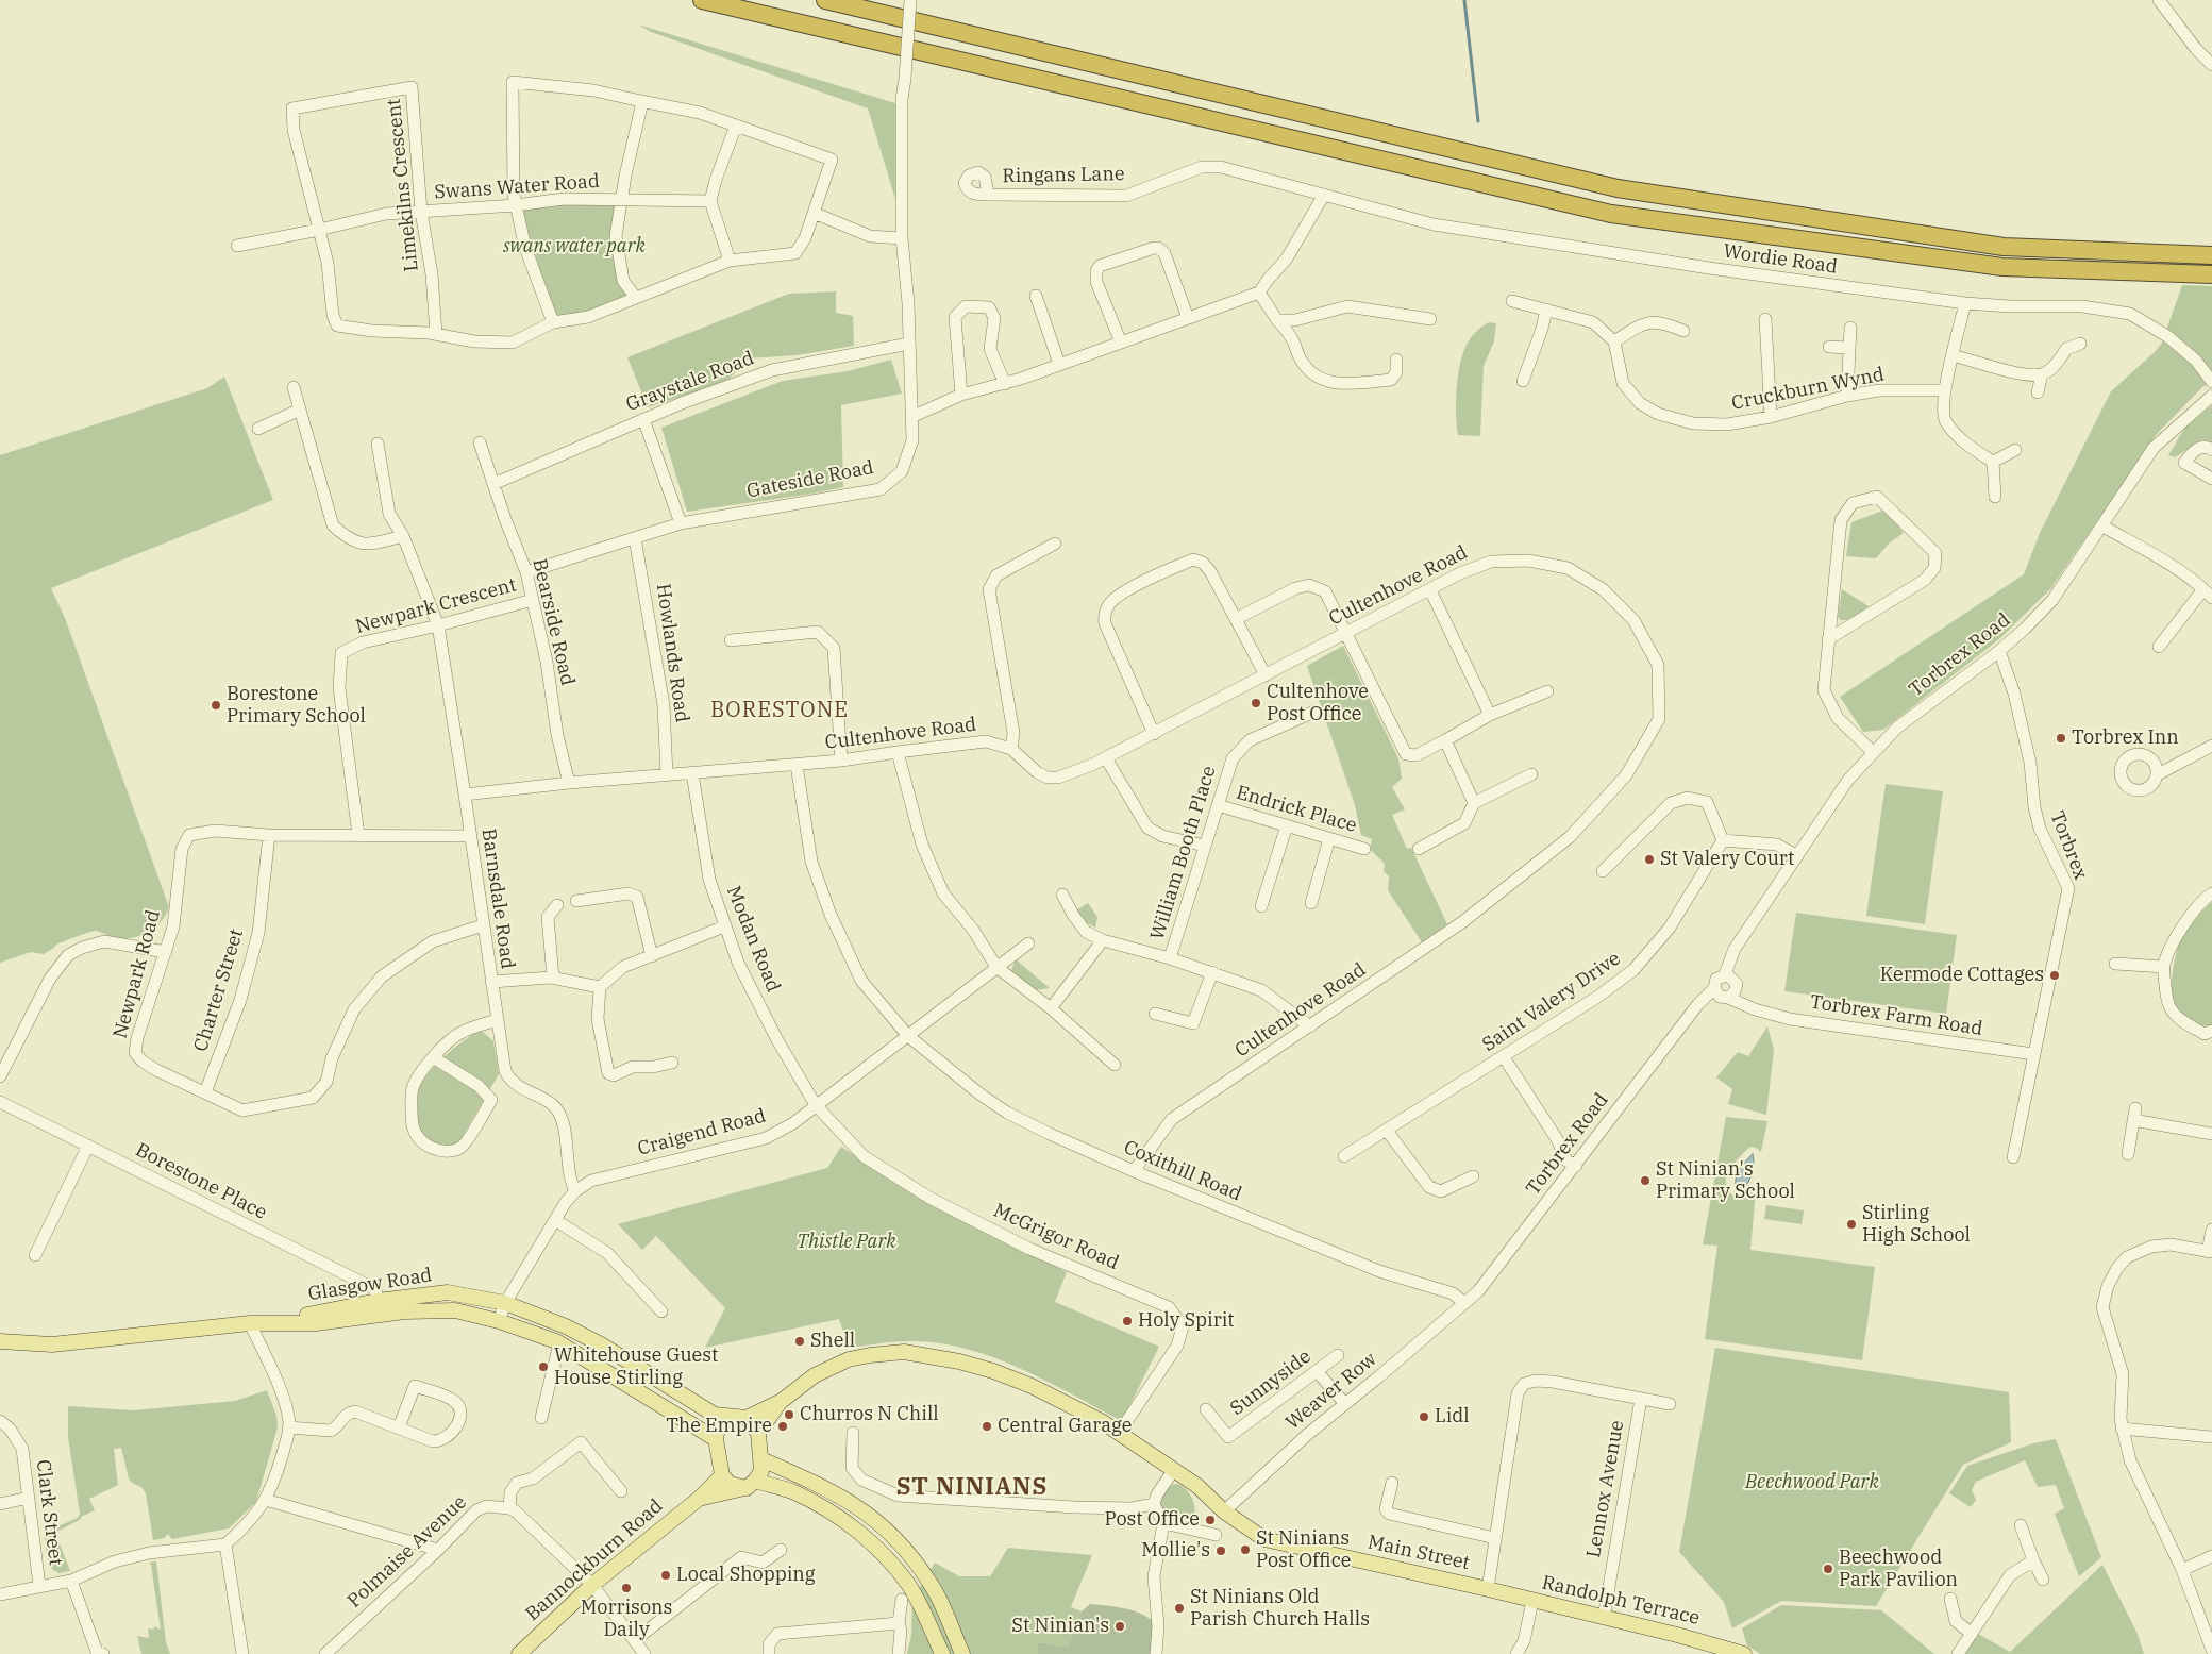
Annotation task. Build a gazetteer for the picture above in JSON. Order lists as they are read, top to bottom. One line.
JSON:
{"streets":{"main road":["Glasgow Road","Main Street","Bannockburn Road","Randolph Terrace"],"street":["Ringans Lane","Limekilns Crescent","Swans Water Road","Wordie Road","Graystale Road","Cruckburn Wynd","Gateside Road","Cultenhove Road","Newpark Crescent","Bearside Road","Howlands Road","Torbrex Road","Endrick Place","Torbrex","William Booth Place","Barnsdale Road","Modan Road","Newpark Road","Charter Street","Saint Valery Drive","Torbrex Farm Road","Craigend Road","Coxithill Road","Borestone Place","McGrigor Road","Sunnyside","Weaver Row","Lennox Avenue","Clark Street","Polmaise Avenue"]},"crossings":[["Ringans Lane","Wordie Road"],["Limekilns Crescent","Swans Water Road"],["Graystale Road","Gateside Road"],["Graystale Road","Bearside Road"],["Gateside Road","Bearside Road"],["Gateside Road","Howlands Road"],["Cultenhove Road","Bearside Road"],["Cultenhove Road","Howlands Road"],["Cultenhove Road","Barnsdale Road"],["Cultenhove Road","Modan Road"],["Cultenhove Road","Coxithill Road"],["Newpark Crescent","Bearside Road"],["Newpark Crescent","Barnsdale Road"],["Newpark Crescent","Newpark Road"],["Torbrex Road","Torbrex"],["Torbrex Road","Torbrex Farm Road"],["Torbrex Road","Coxithill Road"],["Torbrex Road","Weaver Row"],["Endrick Place","William Booth Place"],["Torbrex","Torbrex Farm Road"],["Barnsdale Road","Newpark Road"],["Barnsdale Road","Craigend Road"],["Modan Road","Craigend Road"],["Modan Road","McGrigor Road"],["Newpark Road","Charter Street"],["Craigend Road","Coxithill Road"],["Craigend Road","McGrigor Road"],["Coxithill Road","Weaver Row"],["Borestone Place","Glasgow Road"],["McGrigor Road","Main Street"],["Glasgow Road","Bannockburn Road"],["Weaver Row","Main Street"],["Lennox Avenue","Randolph Terrace"],["Main Street","Randolph Terrace"]],"districts":["BORESTONE","ST NINIANS"],"parks":["swans water park","Thistle Park","Beechwood Park"],"places":["Cultenhove Post Office","Borestone Primary School","Torbrex Inn","St Valery Court","Kermode Cottages","St Ninian's Primary School","Stirling High School","Holy Spirit","Shell","Whitehouse Guest House Stirling","Churros N Chill","Lidl","The Empire","Central Garage","Post Office","St Ninians Post Office","Mollie's","Beechwood Park Pavilion","Local Shopping","Morrisons Daily","St Ninians Old Parish Church Halls","St Ninian's"]}
